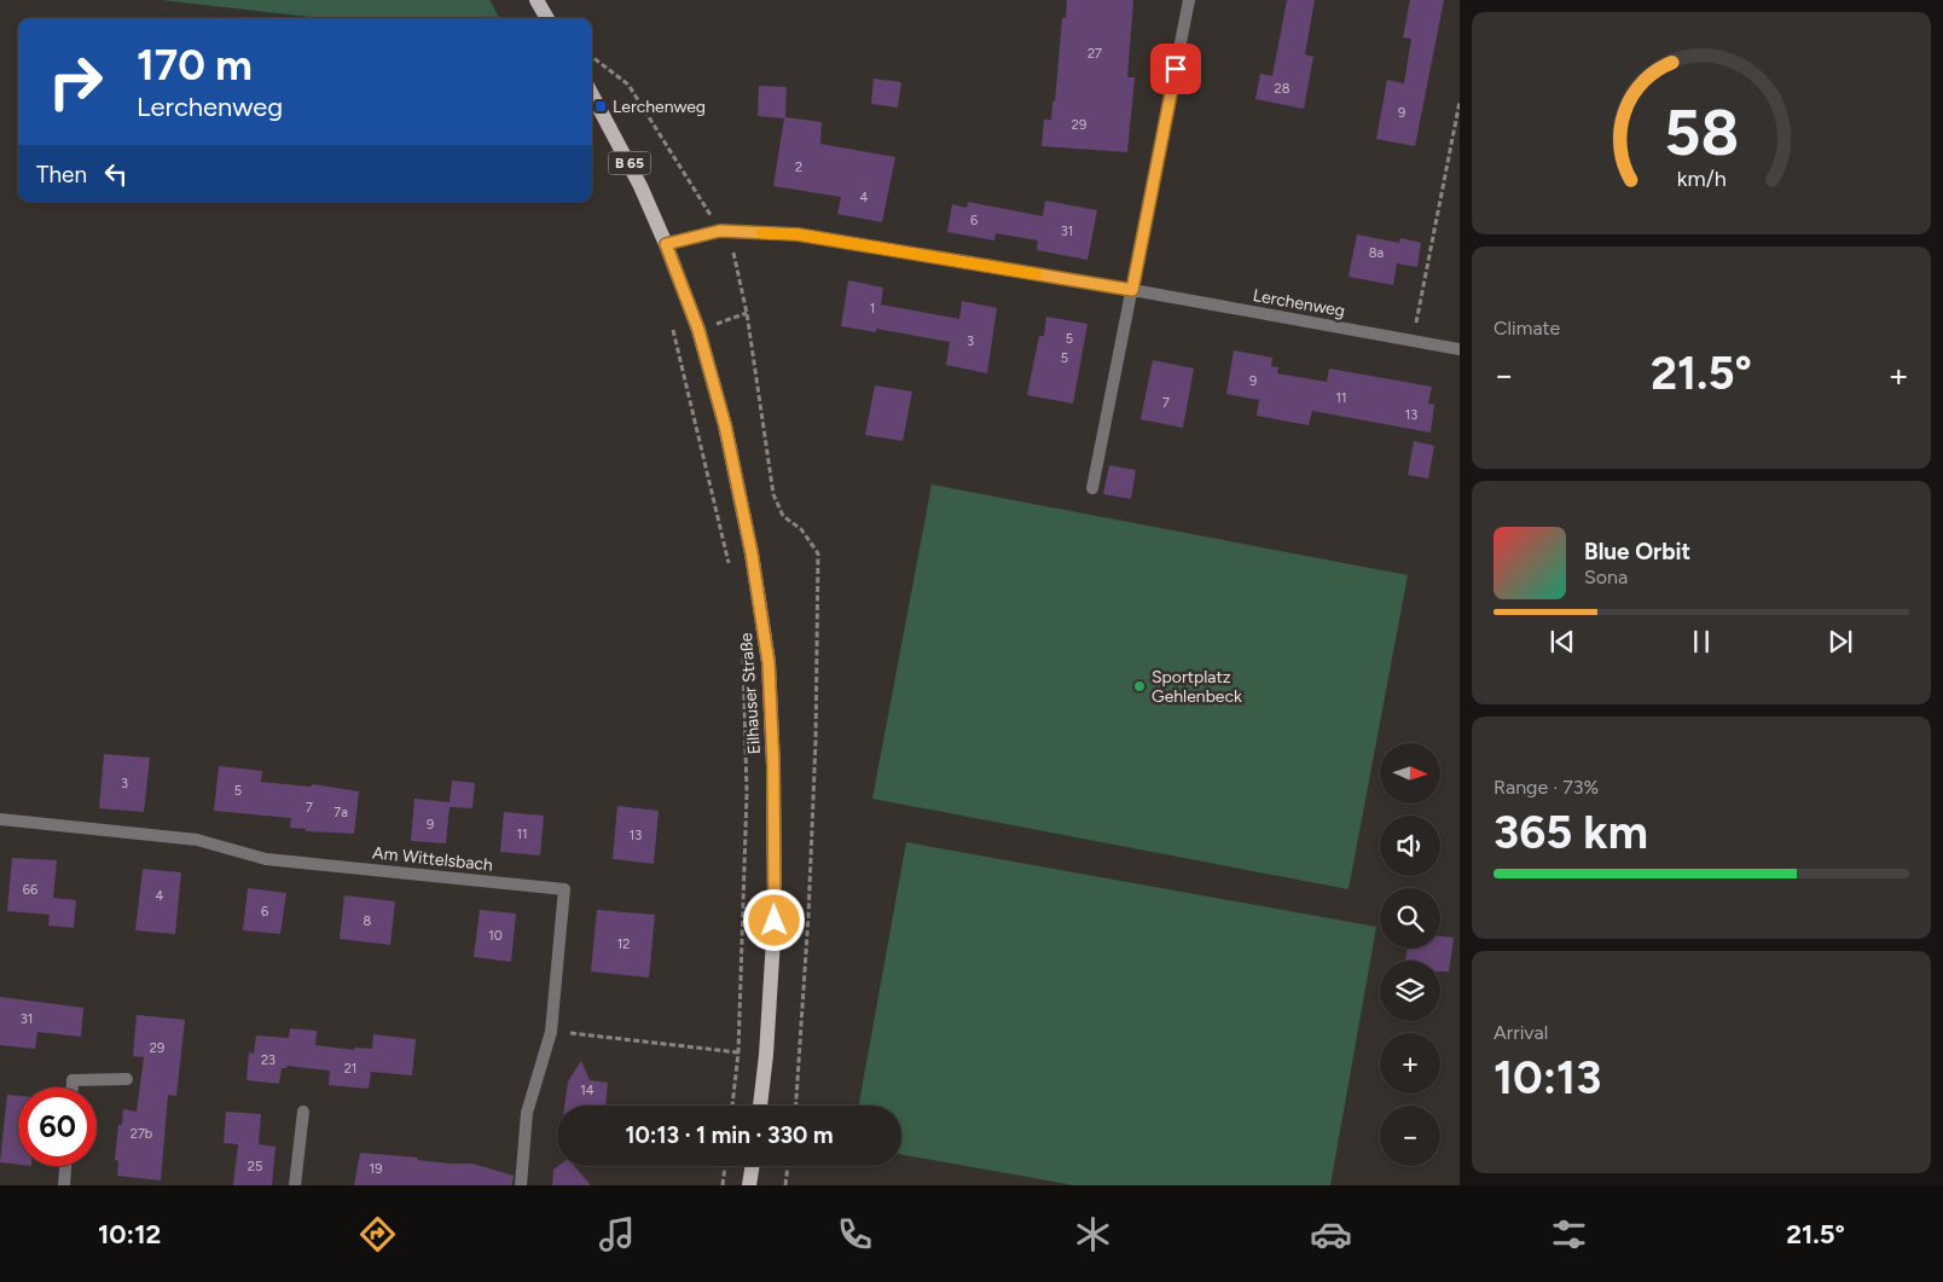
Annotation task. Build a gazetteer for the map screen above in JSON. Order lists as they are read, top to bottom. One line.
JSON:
{"streets":{"main road":["B 65","Eilhauser Straße"],"street":["Lerchenweg","Am Wittelsbach"]},"crossings":[["B 65","Lerchenweg"],["B 65","Eilhauser Straße"],["Lerchenweg","Eilhauser Straße"]],"places":{"transit":["Lerchenweg"],"other":["Sportplatz Gehlenbeck"]},"house_numbers":["27","28","9","29","2","4","6","31","8a","1","5","3","5","9","11","7","13","3","5","7","7a","9","11","13","66","4","6","8","10","12","31","29","23","21","14","27b","25","19"],"north":"right","page":{"turn":["170 m","Lerchenweg"],"then":"Then","tile":["Climate",["Range · 73%","365 km"],["Arrival","10:13"]],"heat":["−","21.5°","+"],"song":["Blue Orbit","Sona"],"map_buttons":["+","−"],"limit":"60","trip":"10:13 · 1 min · 330 m","tabs":["10:12","21.5°"],"gauge":["58","km/h"]}}
